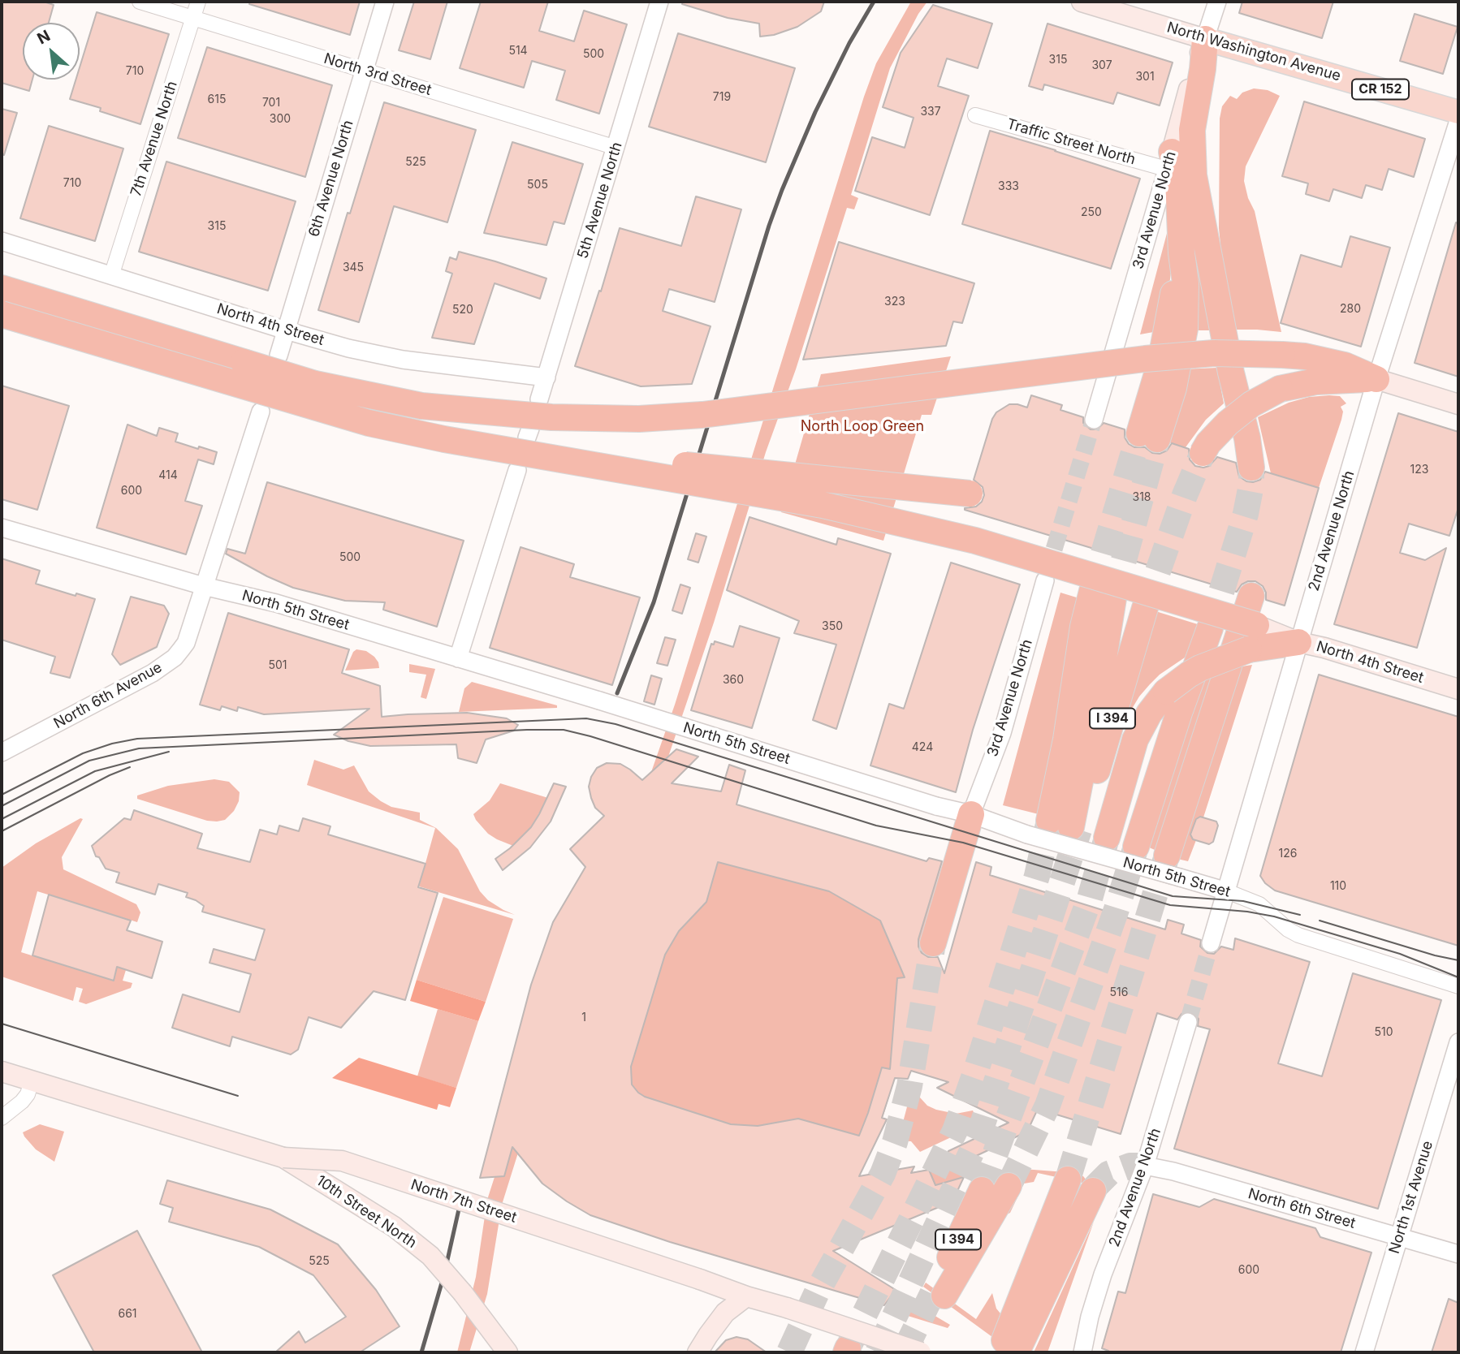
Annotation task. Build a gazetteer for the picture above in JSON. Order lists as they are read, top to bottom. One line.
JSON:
{"streets":{"highway":["I 394"],"main road":["North Washington Avenue","CR 152","3rd Avenue North","North 4th Street","North 7th Street","10th Street North"],"street":["North 3rd Street","7th Avenue North","Traffic Street North","6th Avenue North","5th Avenue North","2nd Avenue North","North 5th Street","North 6th Avenue","North 1st Avenue","North 6th Street"]},"crossings":[["North Washington Avenue","3rd Avenue North"],["North 3rd Street","7th Avenue North"],["North 3rd Street","6th Avenue North"],["North 3rd Street","5th Avenue North"],["7th Avenue North","North 4th Street"],["Traffic Street North","3rd Avenue North"],["6th Avenue North","North 4th Street"],["5th Avenue North","North 4th Street"],["3rd Avenue North","North 5th Street"],["North 4th Street","2nd Avenue North"],["North 4th Street","I 394"],["2nd Avenue North","North 5th Street"],["2nd Avenue North","I 394"],["2nd Avenue North","North 6th Street"],["North 5th Street","North 6th Avenue"],["North 1st Avenue","North 6th Street"],["North 7th Street","10th Street North"]],"parks":["North Loop Green"],"house_numbers":["514","500","315","307","710","301","719","615","701","337","300","525","710","505","333","250","315","345","323","280","520","123","414","600","318","500","350","501","360","424","126","110","516","1","510","525","600","661"],"north":"top left"}
